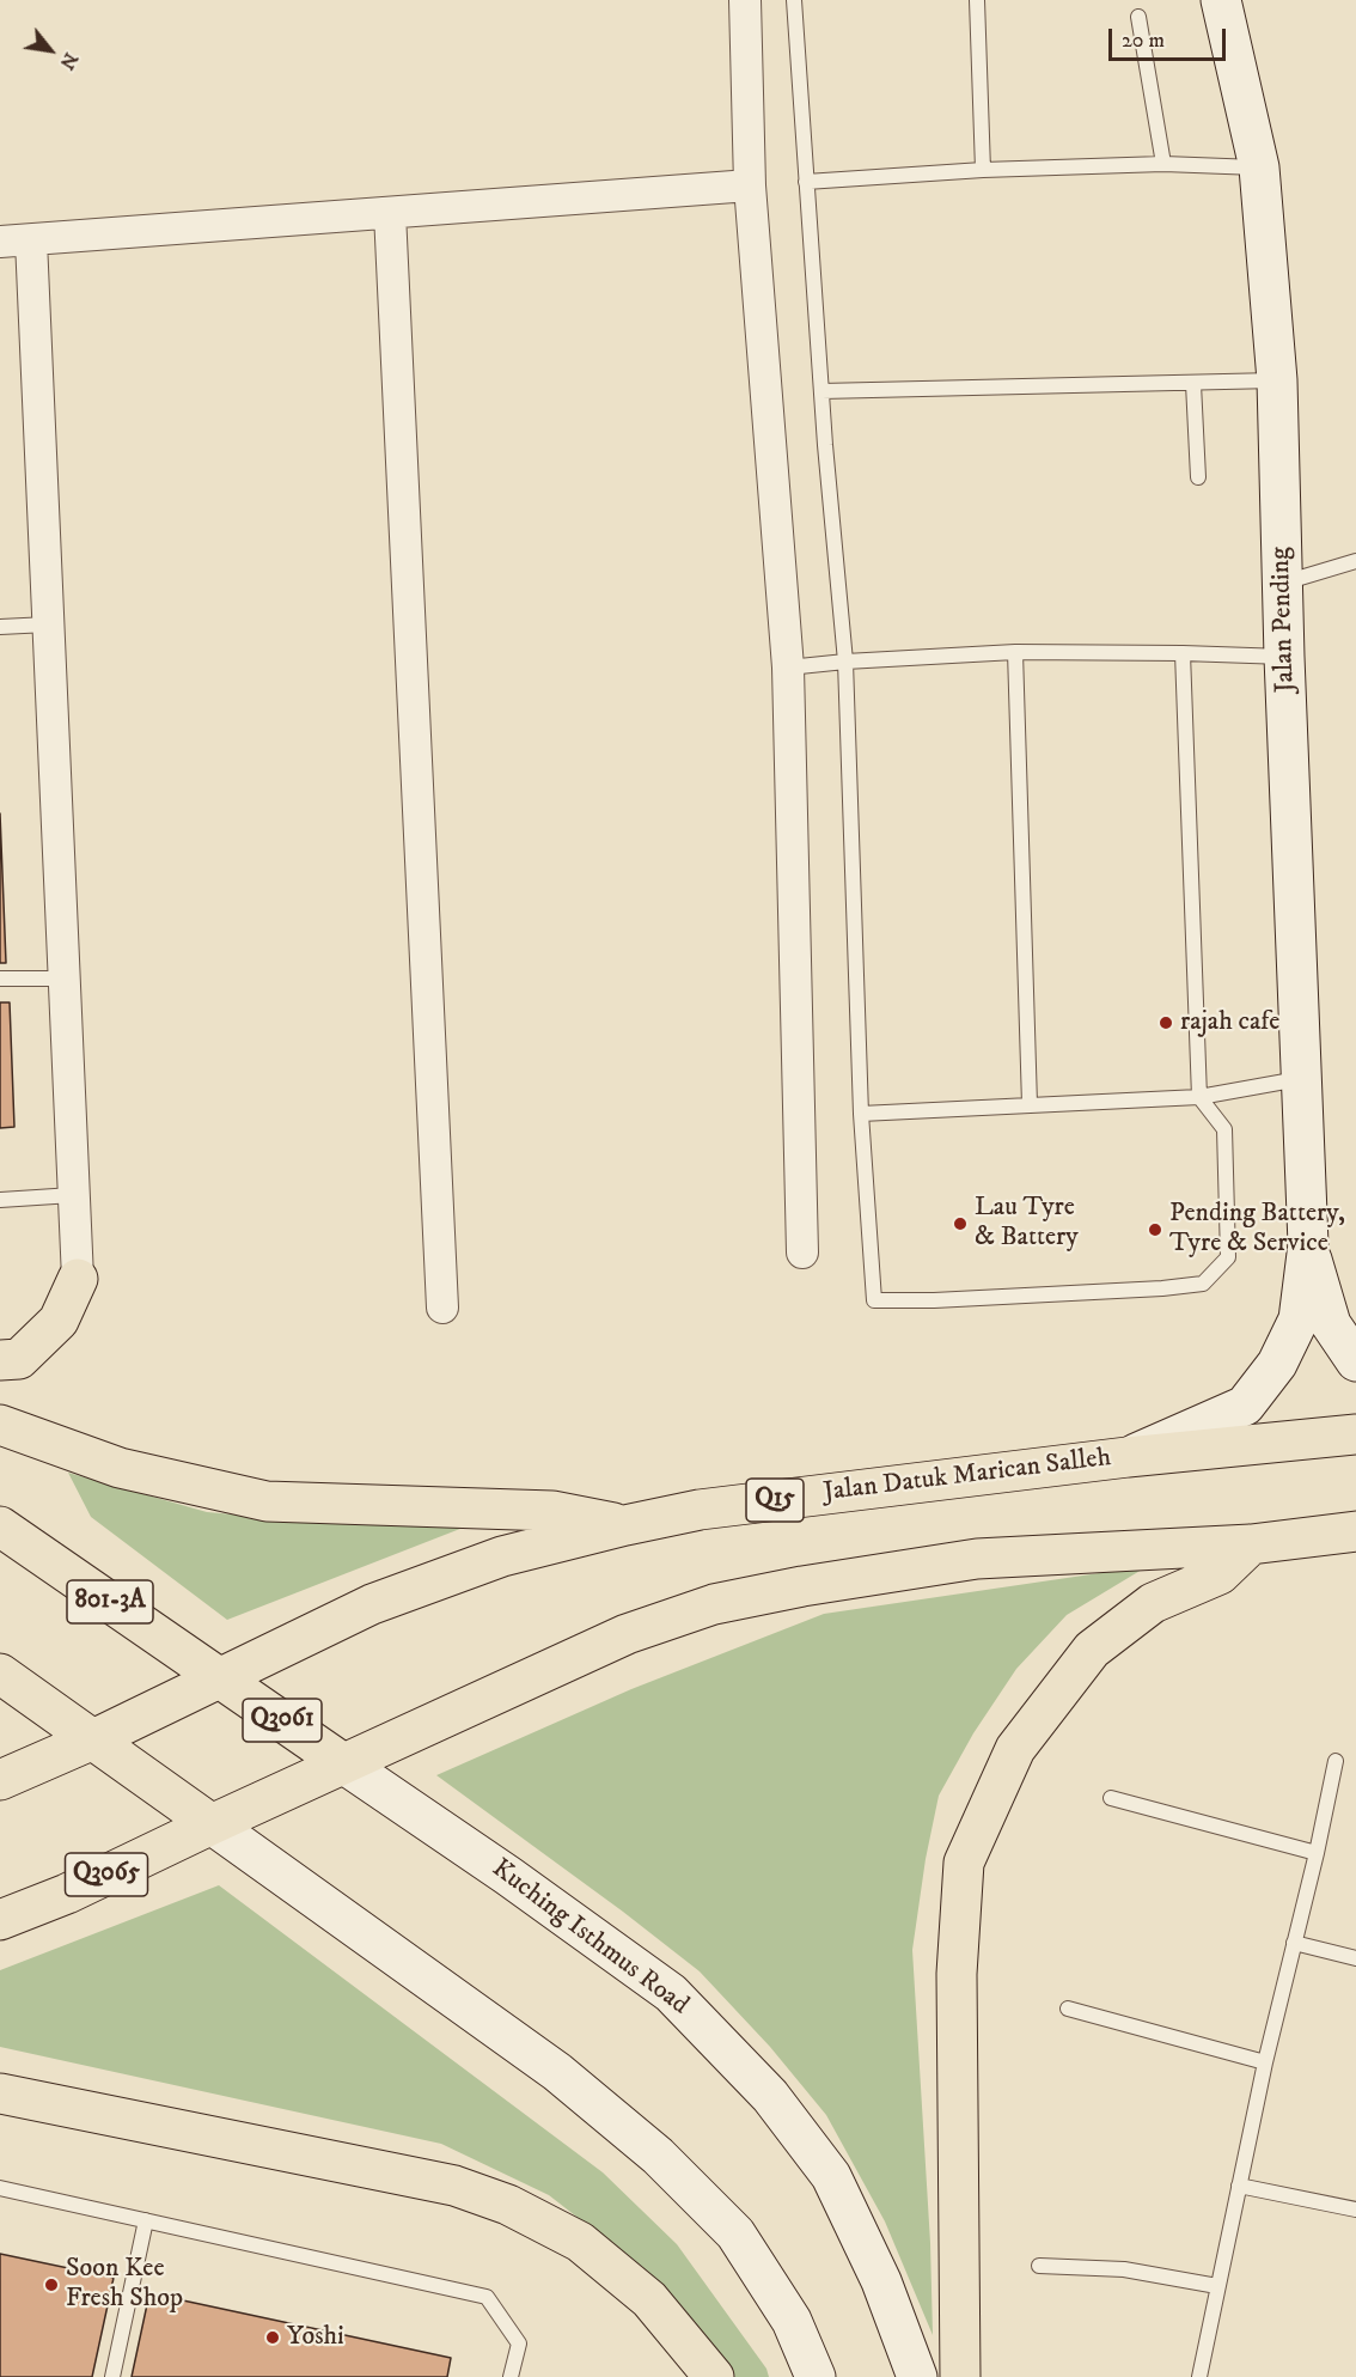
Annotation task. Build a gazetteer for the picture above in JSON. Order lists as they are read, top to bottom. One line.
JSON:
{"streets":{"highway":["Jalan Datuk Marican Salleh","Q15","801-3A","Q3061","Q3065"],"street":["Jalan Pending","Kuching Isthmus Road"]},"crossings":[["Jalan Datuk Marican Salleh","801-3A"],["Jalan Datuk Marican Salleh","Q3061"],["801-3A","Q3061"],["Q3061","Q3065"],["Q3061","Kuching Isthmus Road"],["Q3065","Kuching Isthmus Road"]],"places":["rajah cafe","Lau Tyre & Battery","Pending Battery, Tyre & Service","Soon Kee Fresh Shop","Yoshi"],"scale_bar":"20 m","north":"bottom right"}
